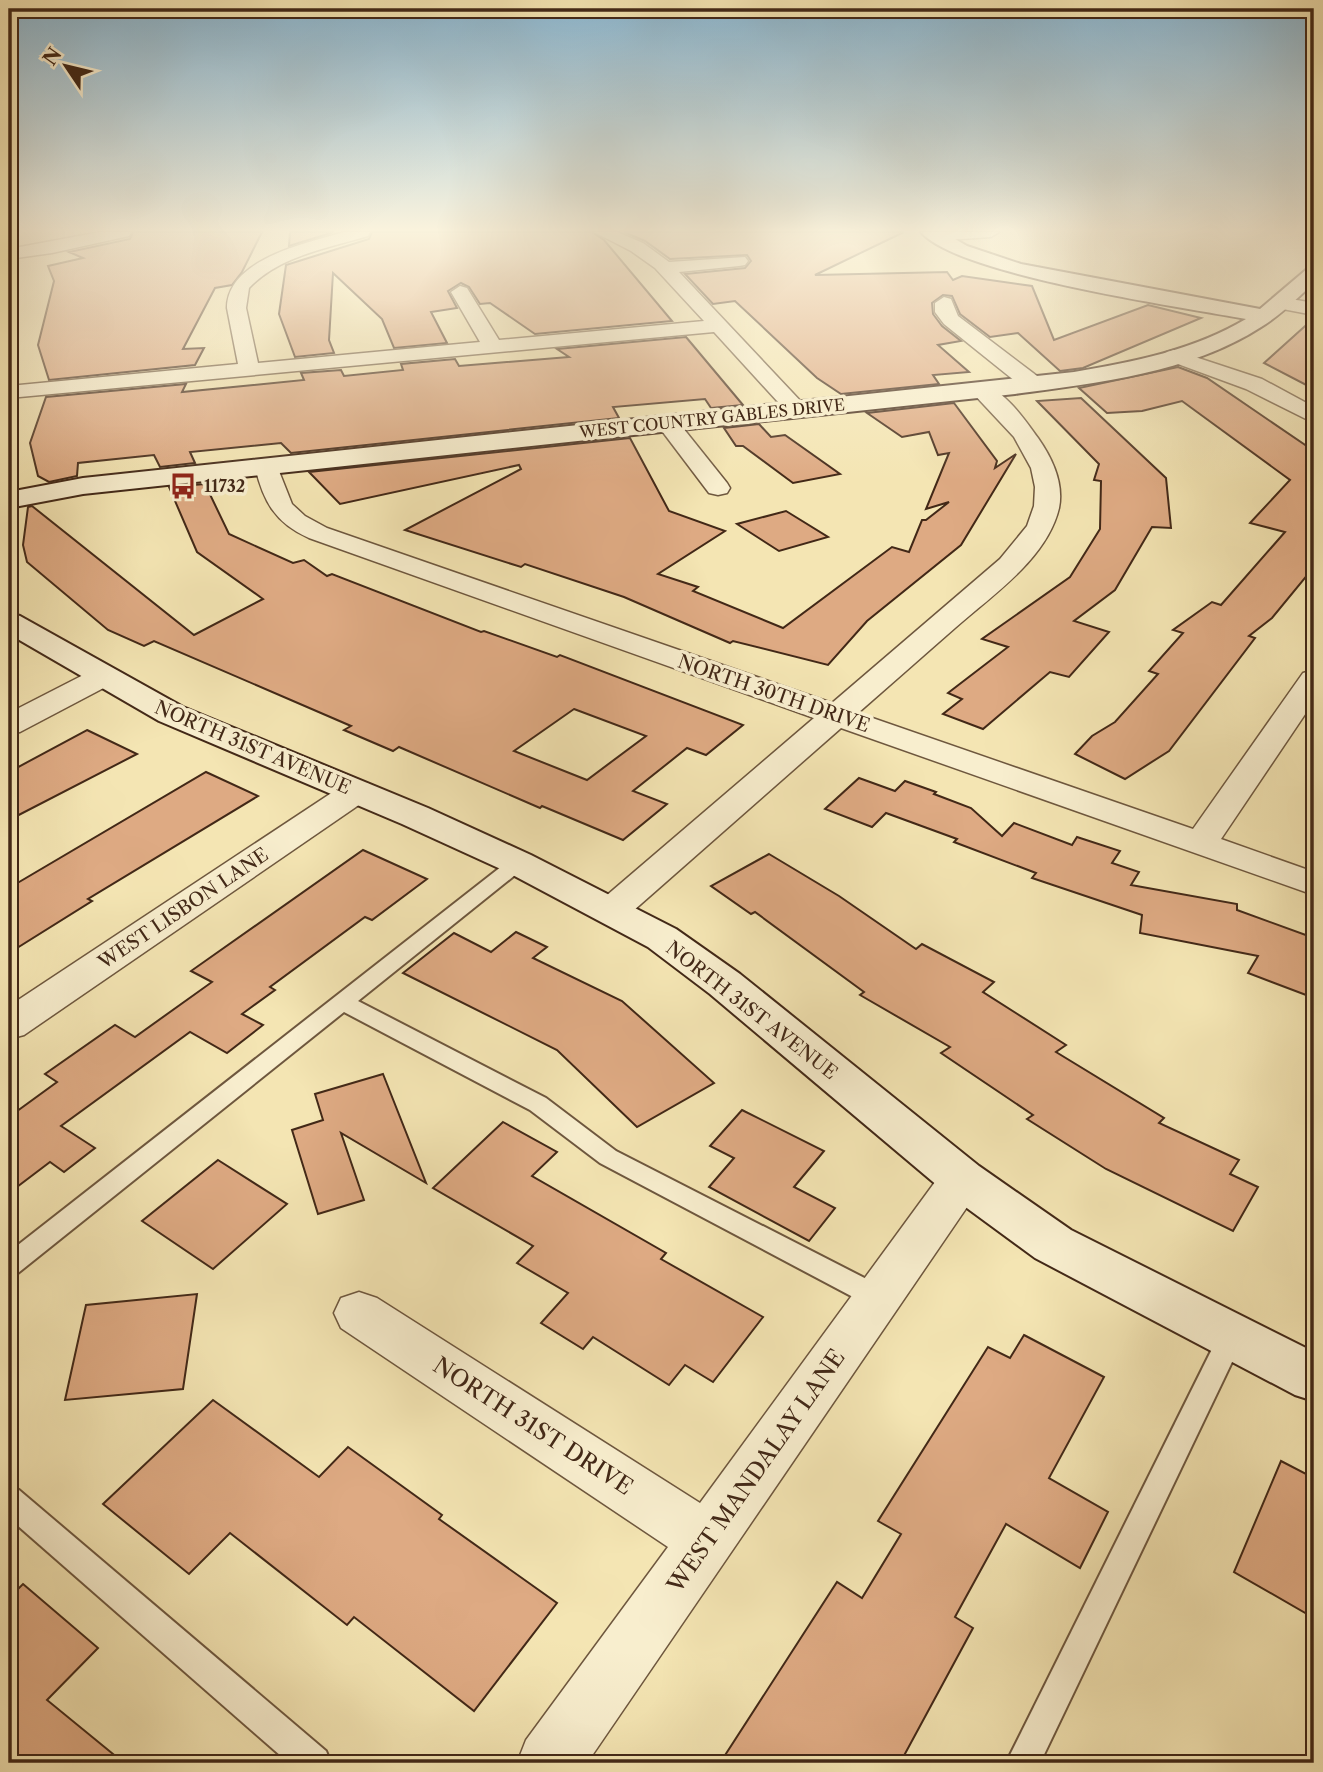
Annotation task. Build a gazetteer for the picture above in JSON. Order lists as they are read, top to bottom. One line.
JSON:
{"streets":{"street":["WEST COUNTRY GABLES DRIVE","NORTH 30TH DRIVE","NORTH 31ST AVENUE","WEST LISBON LANE","NORTH 31ST DRIVE","WEST MANDALAY LANE"]},"crossings":[["WEST COUNTRY GABLES DRIVE","NORTH 30TH DRIVE"],["NORTH 31ST AVENUE","WEST LISBON LANE"],["NORTH 31ST AVENUE","WEST MANDALAY LANE"],["NORTH 31ST DRIVE","WEST MANDALAY LANE"]],"places":{"bus stop":["11732"]},"north":"top left"}
